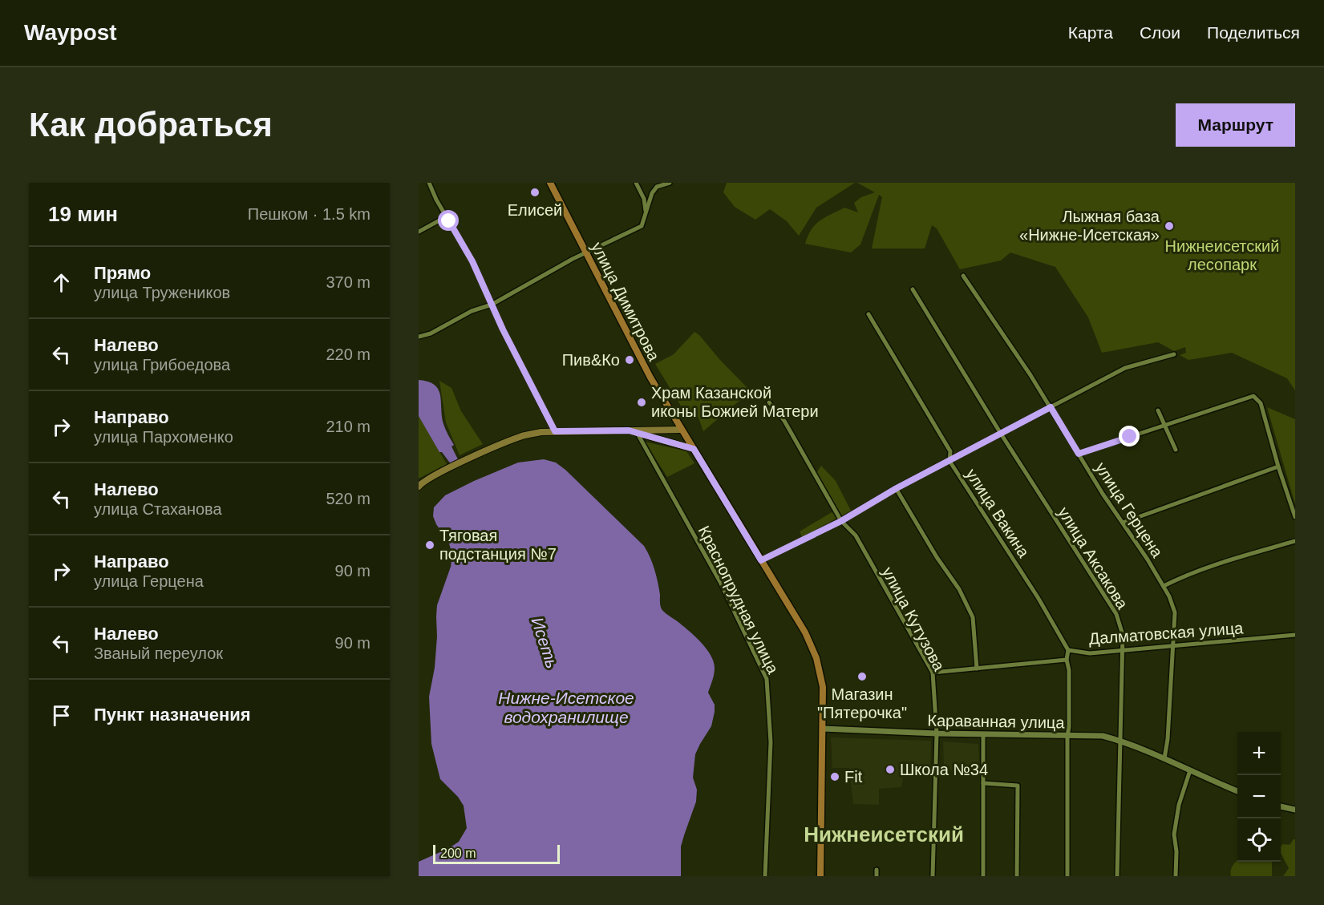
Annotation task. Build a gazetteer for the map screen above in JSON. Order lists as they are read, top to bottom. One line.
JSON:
{"streets":{"main road":["улица Димитрова"],"street":["улица Герцена","улица Вакина","улица Аксакова","Краснопрудная улица","улица Кутузова","Далматовская улица","Караванная улица"]},"crossings":[["улица Димитрова","Караванная улица"],["улица Герцена","Далматовская улица"],["улица Герцена","Караванная улица"],["улица Вакина","Далматовская улица"],["улица Аксакова","Далматовская улица"],["улица Аксакова","Караванная улица"],["улица Кутузова","Караванная улица"]],"districts":["Нижнеисетский"],"water":["Исеть","Нижне-Исетское водохранилище"],"parks":["Нижнеисетский лесопарк"],"places":["Елисей","Лыжная база «Нижне-Исетская»","Пив&Ко","Храм Казанской иконы Божией Матери","Тяговая подстанция №7","Магазин \"Пятерочка\"","Школа №34","Fit"],"scale_bar":"200 m","page":{"header":"Waypost","nav":["Карта","Слои","Поделиться"],"buttons":"Маршрут","title":"Как добраться","heading":["19 мин","Пешком · 1.5 km"],"list":[["Прямо","улица Тружеников","370 m"],["Налево","улица Грибоедова","220 m"],["Направо","улица Пархоменко","210 m"],["Налево","улица Стаханова","520 m"],["Направо","улица Герцена","90 m"],["Налево","Званый переулок","90 m"],"Пункт назначения"],"map_buttons":["+","−"],"scale":"200 m"}}
